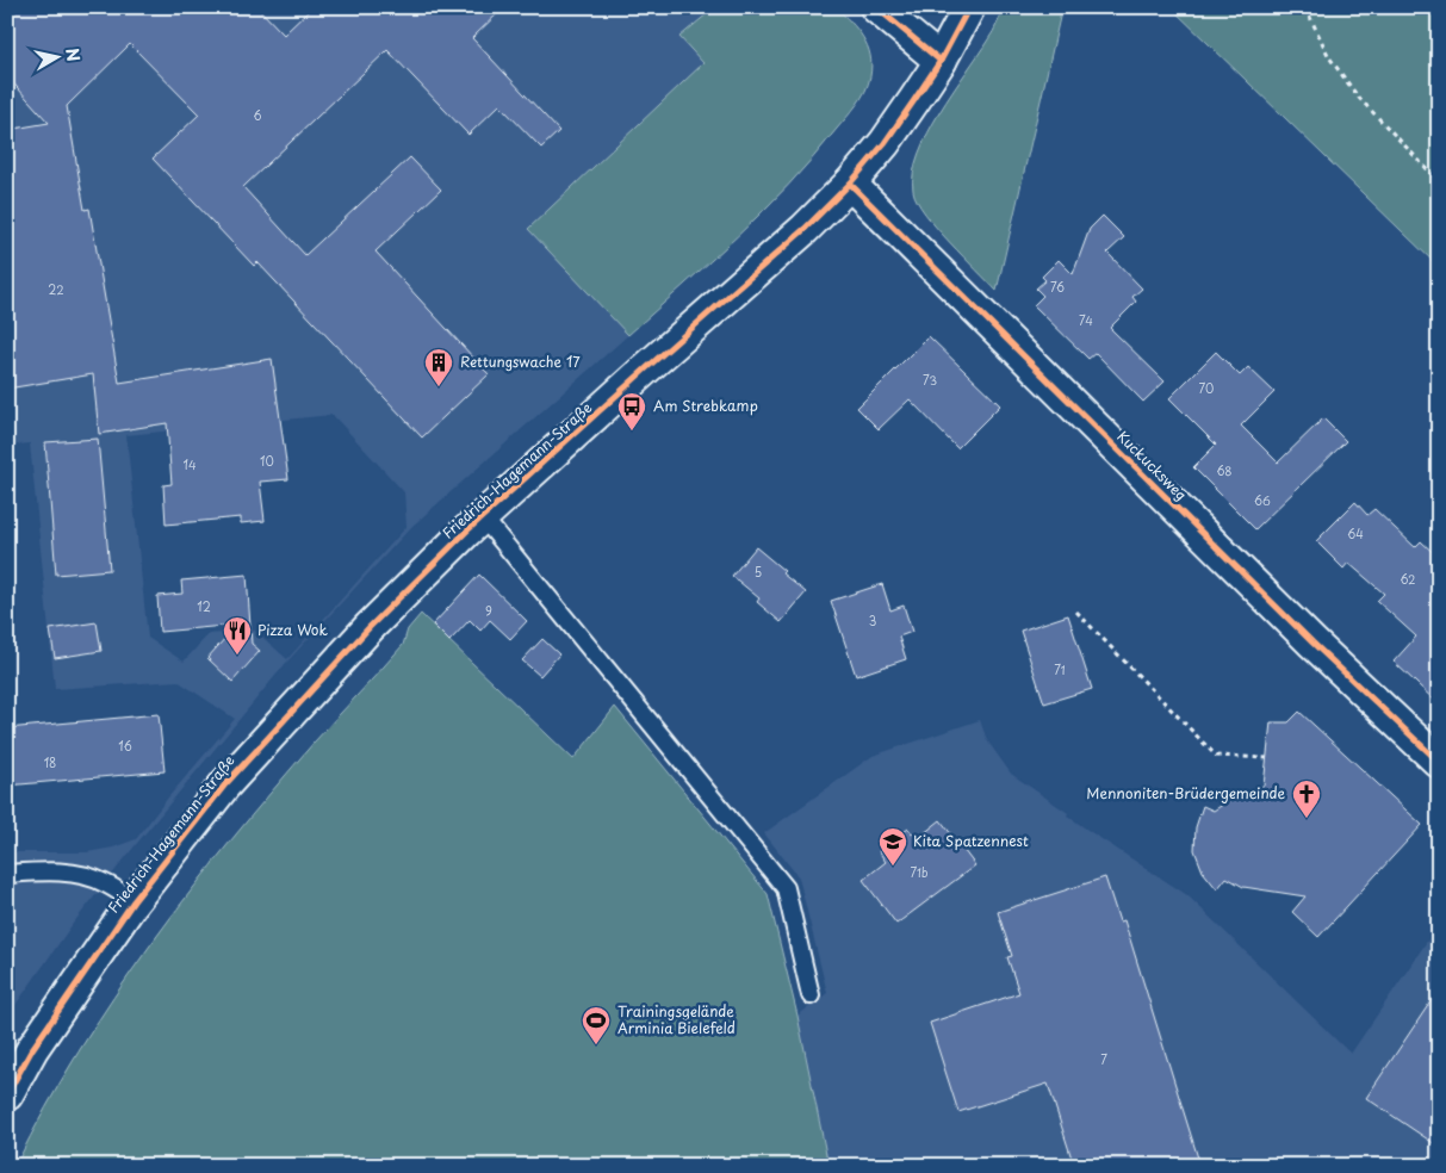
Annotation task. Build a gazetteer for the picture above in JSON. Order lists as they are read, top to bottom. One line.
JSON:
{"streets":{"street":["Kuckucksweg","Friedrich-Hagemann-Straße"]},"crossings":[["Kuckucksweg","Friedrich-Hagemann-Straße"]],"places":{"building":["Rettungswache 17"],"bus stop":["Am Strebkamp"],"restaurant":["Pizza Wok"],"church":["Mennoniten-Brüdergemeinde"],"school or university":["Kita Spatzennest"],"sports":["Trainingsgelände Arminia Bielefeld"]},"house_numbers":["6","76","22","74","73","70","10","14","68","66","64","5","62","12","9","3","71","16","18","71b","7"],"north":"right"}
